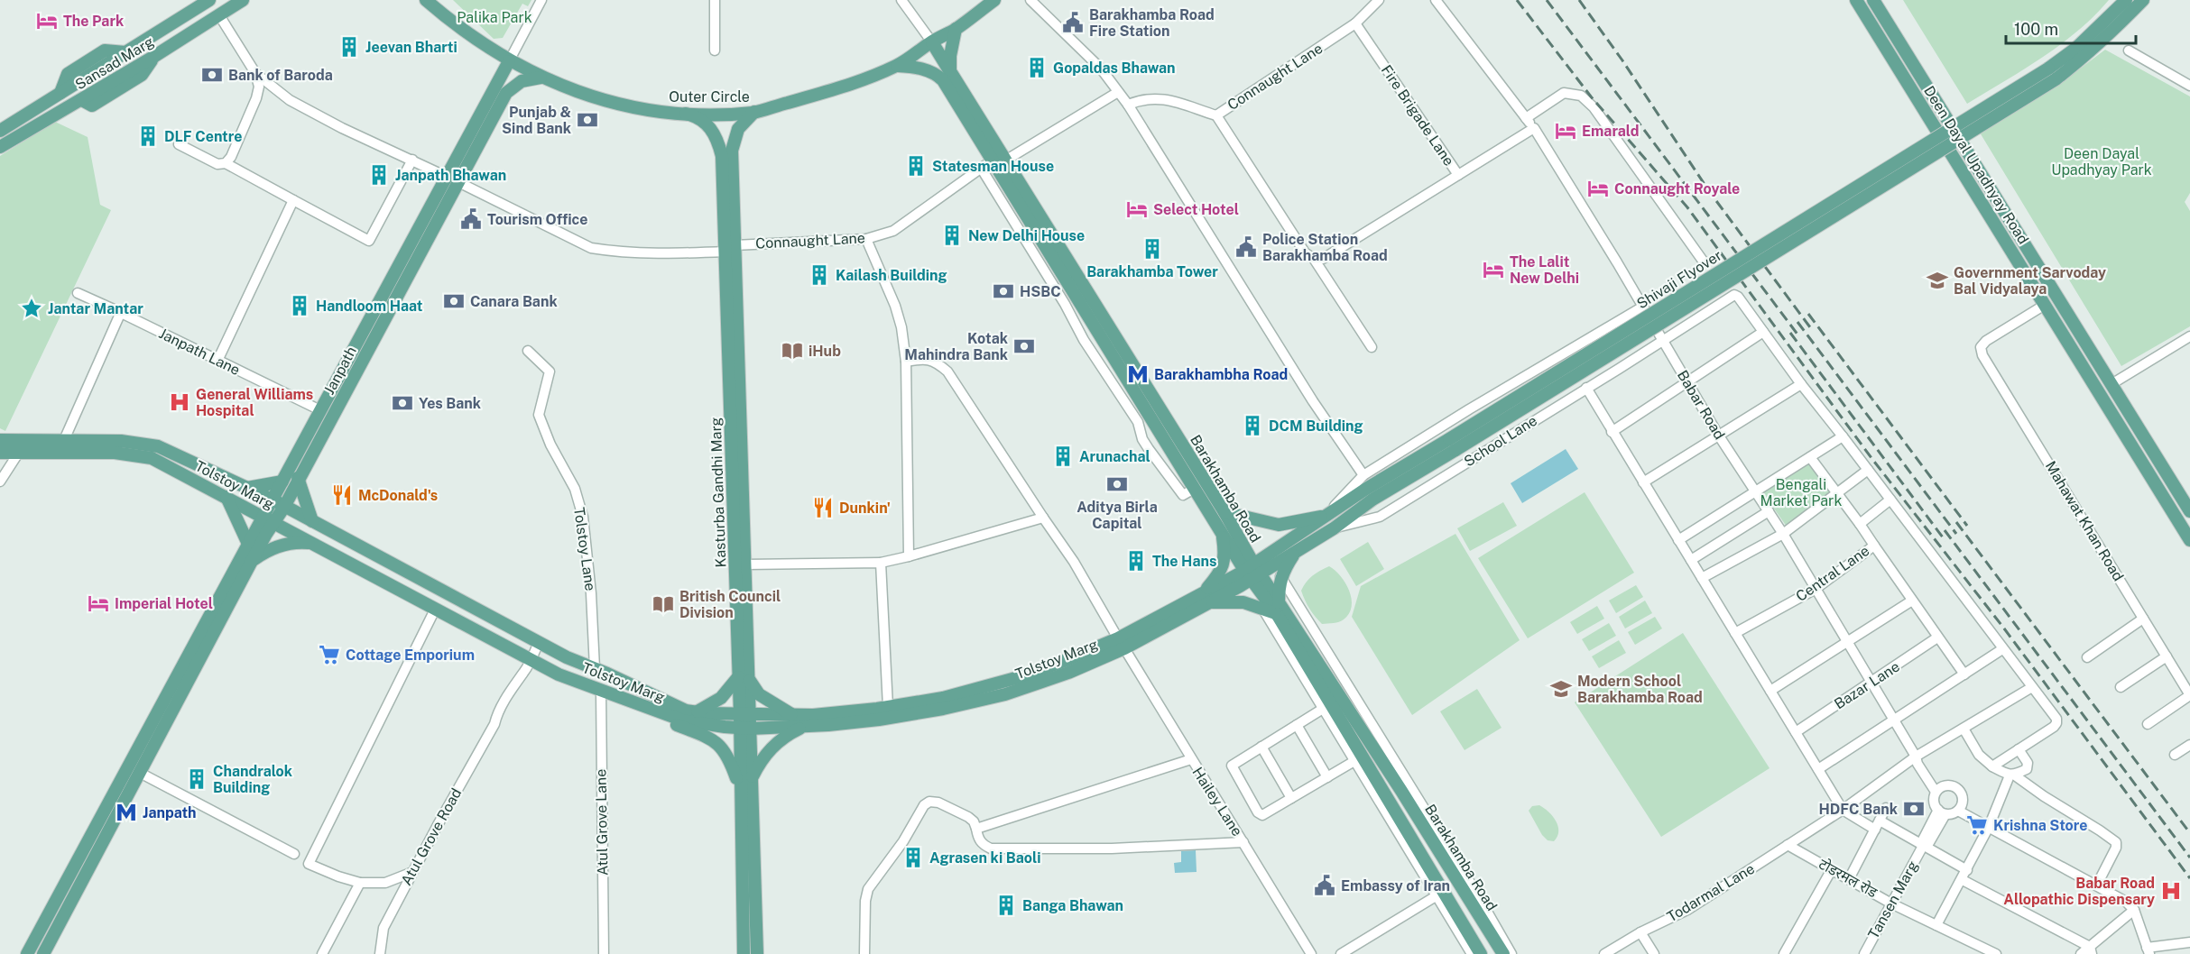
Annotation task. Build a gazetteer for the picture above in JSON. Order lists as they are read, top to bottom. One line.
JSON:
{"streets":{"main road":["Sansad Marg","Outer Circle","Deen Dayal Upadhyay Road","Shivaji Flyover","Janpath","Tolstoy Marg","Barakhamba Road","Kasturba Gandhi Marg"],"street":["Connaught Lane","Fire Brigade Lane","Janpath Lane","Babar Road","School Lane","Mahawat Khan Road","Tolstoy Lane","Central Lane","Bazar Lane","Hailey Lane","Atul Grove Lane","Atul Grove Road","टोडरमल रोड","Todarmal Lane","Tansen Marg"]},"crossings":[["Connaught Lane","Fire Brigade Lane"],["Connaught Lane","Janpath"],["Connaught Lane","Barakhamba Road"],["Connaught Lane","Kasturba Gandhi Marg"],["Outer Circle","Janpath"],["Outer Circle","Barakhamba Road"],["Outer Circle","Kasturba Gandhi Marg"],["Deen Dayal Upadhyay Road","Mahawat Khan Road"],["Shivaji Flyover","School Lane"],["Shivaji Flyover","Tolstoy Marg"],["Shivaji Flyover","Barakhamba Road"],["Janpath Lane","Janpath"],["Janpath","Tolstoy Marg"],["Babar Road","School Lane"],["Babar Road","Central Lane"],["Babar Road","Bazar Lane"],["Babar Road","Todarmal Lane"],["Babar Road","Tansen Marg"],["Tolstoy Marg","Barakhamba Road"],["Tolstoy Marg","Kasturba Gandhi Marg"],["Tolstoy Marg","Tolstoy Lane"],["Tolstoy Marg","Hailey Lane"],["Tolstoy Marg","Atul Grove Lane"],["Tolstoy Marg","Atul Grove Road"],["टोडरमल रोड","Todarmal Lane"],["टोडरमल रोड","Tansen Marg"]],"parks":["Palika Park","Deen Dayal Upadhyay Park","Bengali Market Park"],"places":{"hotel":["The Park","Emarald","Connaught Royale","Select Hotel","The Lalit New Delhi","Imperial Hotel"],"public building":["Barakhamba Road Fire Station","Tourism Office","Police Station Barakhamba Road","Embassy of Iran"],"building":["Jeevan Bharti","Gopaldas Bhawan","DLF Centre","Statesman House","Janpath Bhawan","New Delhi House","Barakhamba Tower","Kailash Building","Handloom Haat","DCM Building","Arunachal","The Hans","Chandralok Building","Agrasen ki Baoli","Banga Bhawan"],"bank":["Bank of Baroda","Punjab & Sind Bank","HSBC","Canara Bank","Kotak Mahindra Bank","Yes Bank","Aditya Birla Capital","HDFC Bank"],"school or university":["Government Sarvoday Bal Vidyalaya","Modern School Barakhamba Road"],"place":["Jantar Mantar"],"library":["iHub","British Council Division"],"metro station":["Barakhambha Road","Janpath"],"hospital":["General Williams Hospital","Babar Road Allopathic Dispensary"],"restaurant":["McDonald's","Dunkin'"],"supermarket":["Cottage Emporium","Krishna Store"]},"scale_bar":"100 m"}
